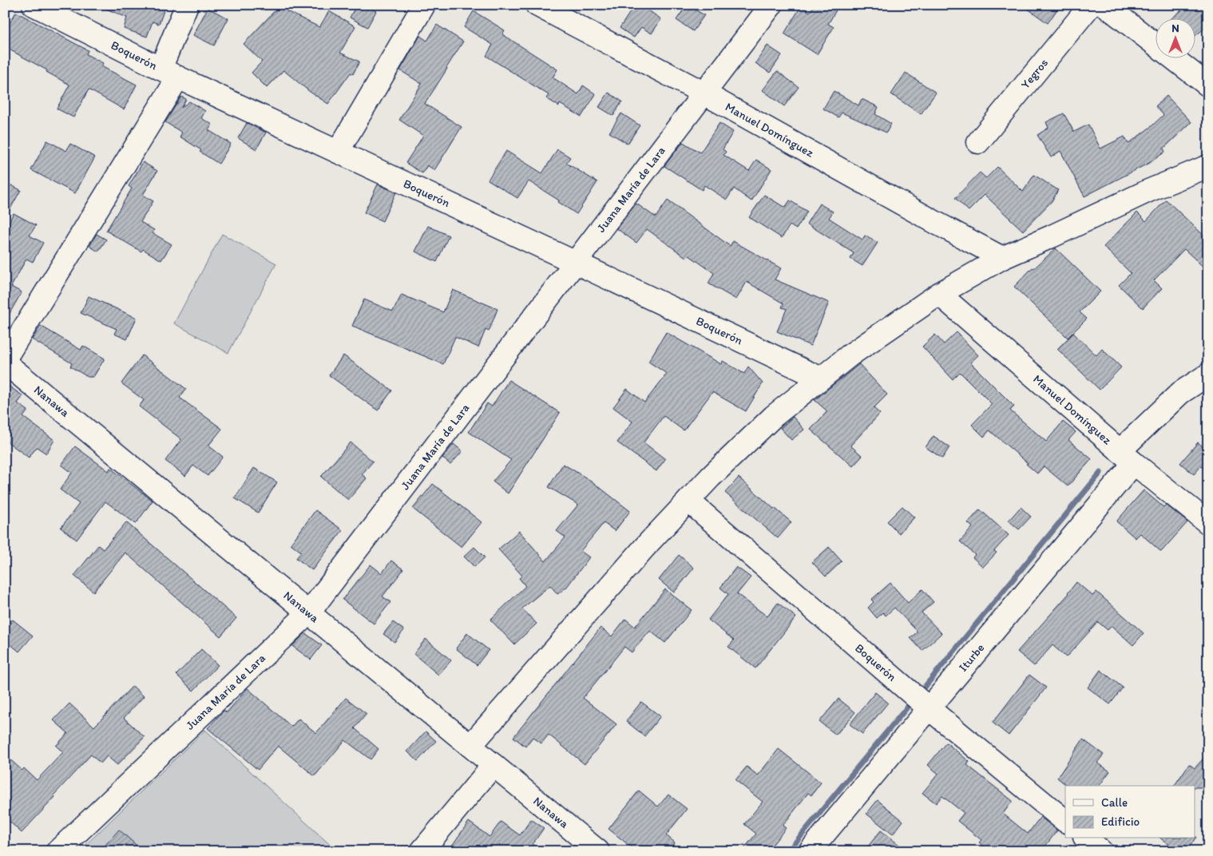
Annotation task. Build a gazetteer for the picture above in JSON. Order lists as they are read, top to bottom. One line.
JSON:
{"streets":{"street":["Boquerón","Yegros","Manuel Domínguez","Juana María de Lara","Nanawa","Iturbe"]},"crossings":[["Boquerón","Juana María de Lara"],["Boquerón","Iturbe"],["Manuel Domínguez","Juana María de Lara"],["Manuel Domínguez","Iturbe"],["Juana María de Lara","Nanawa"]],"legend":["Calle","Edificio"],"north":"top"}
